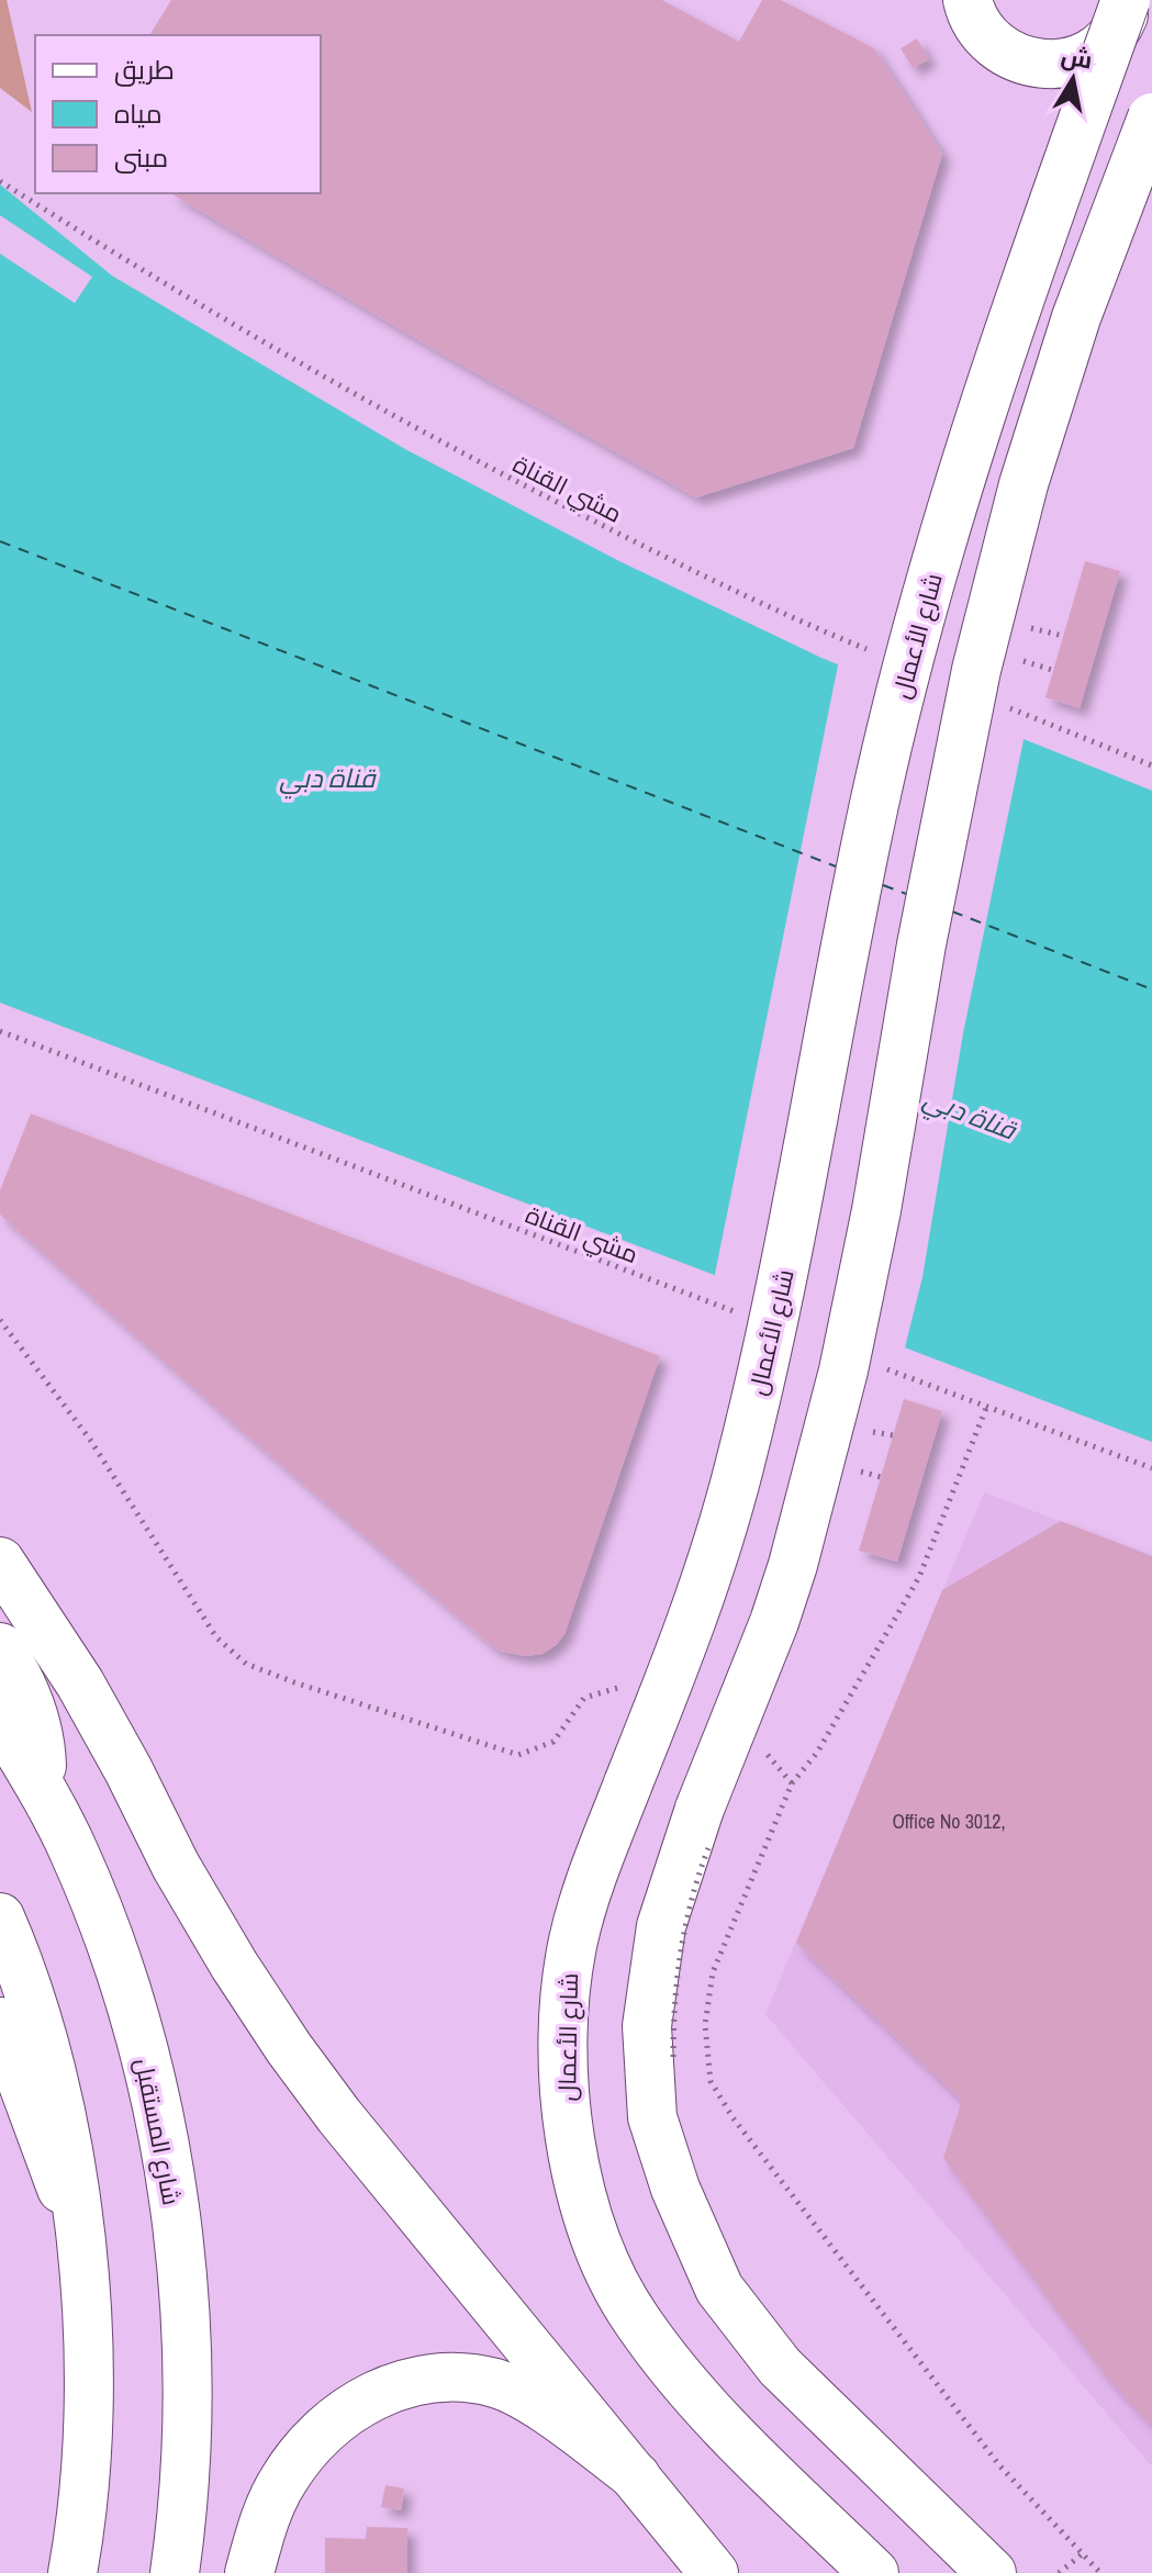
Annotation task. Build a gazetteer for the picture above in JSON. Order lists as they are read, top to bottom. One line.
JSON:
{"streets":{"street":["شارع الأعمال","شارع المستقبل"],"path":["مشي القناة"]},"water":["قناة دبي"],"house_numbers":["Office No 3012,"],"legend":["طريق","مياه","مبنى"],"north":"top"}
